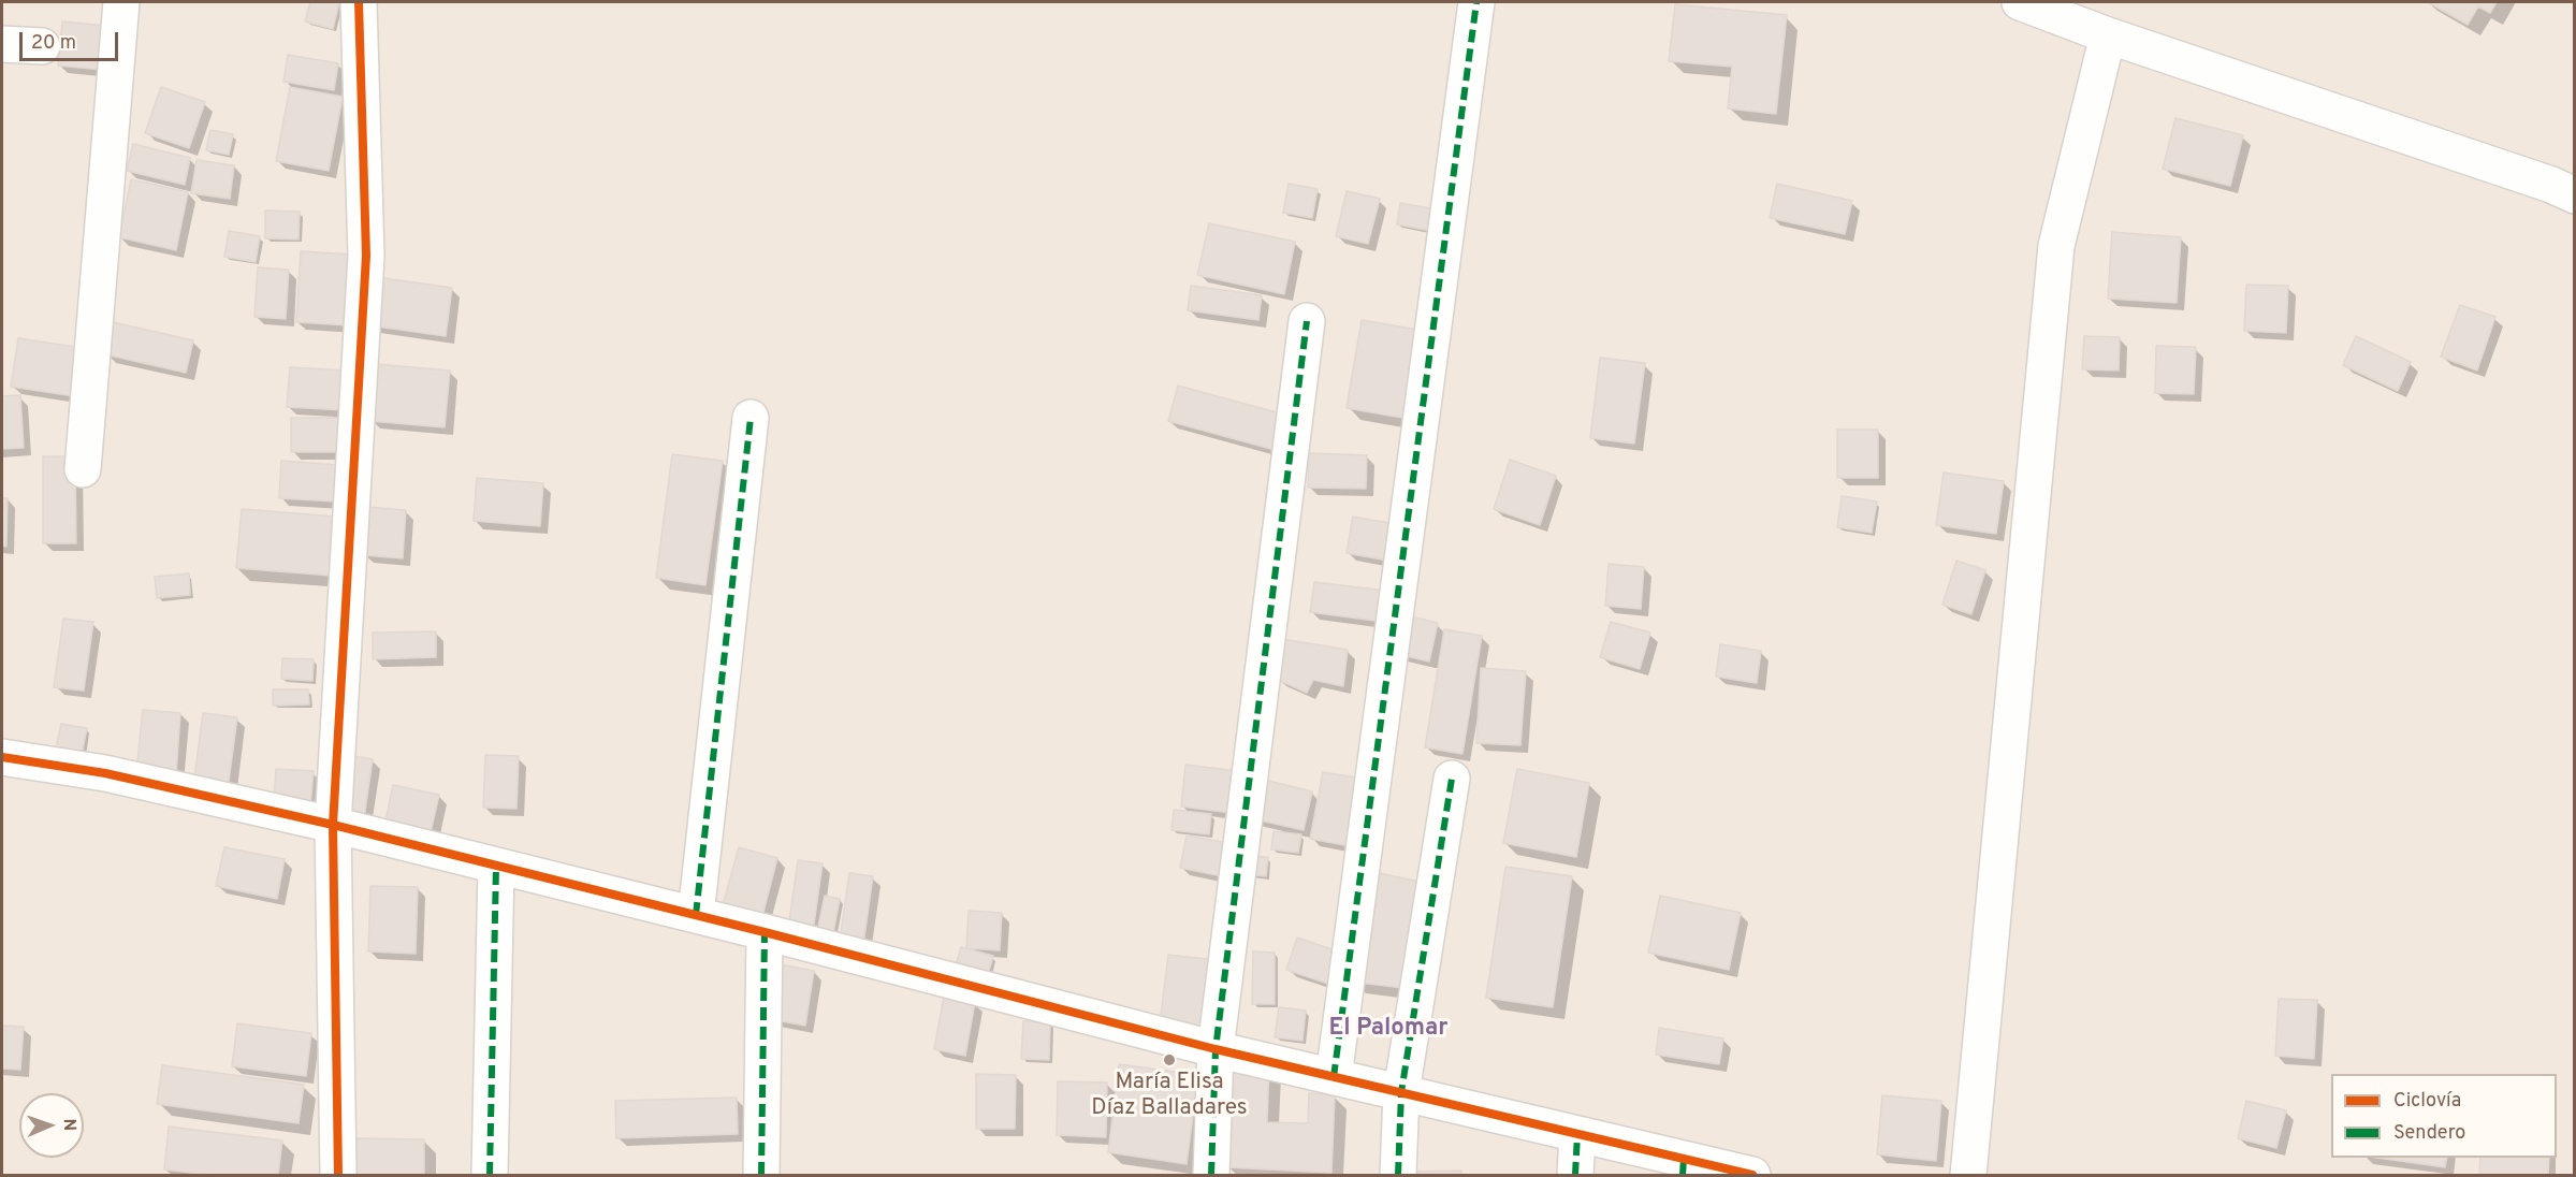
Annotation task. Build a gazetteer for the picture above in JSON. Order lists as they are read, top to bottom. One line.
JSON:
{"districts":["El Palomar"],"places":["María Elisa Díaz Balladares"],"legend":["Ciclovía","Sendero"],"scale_bar":"20 m","north":"right"}
